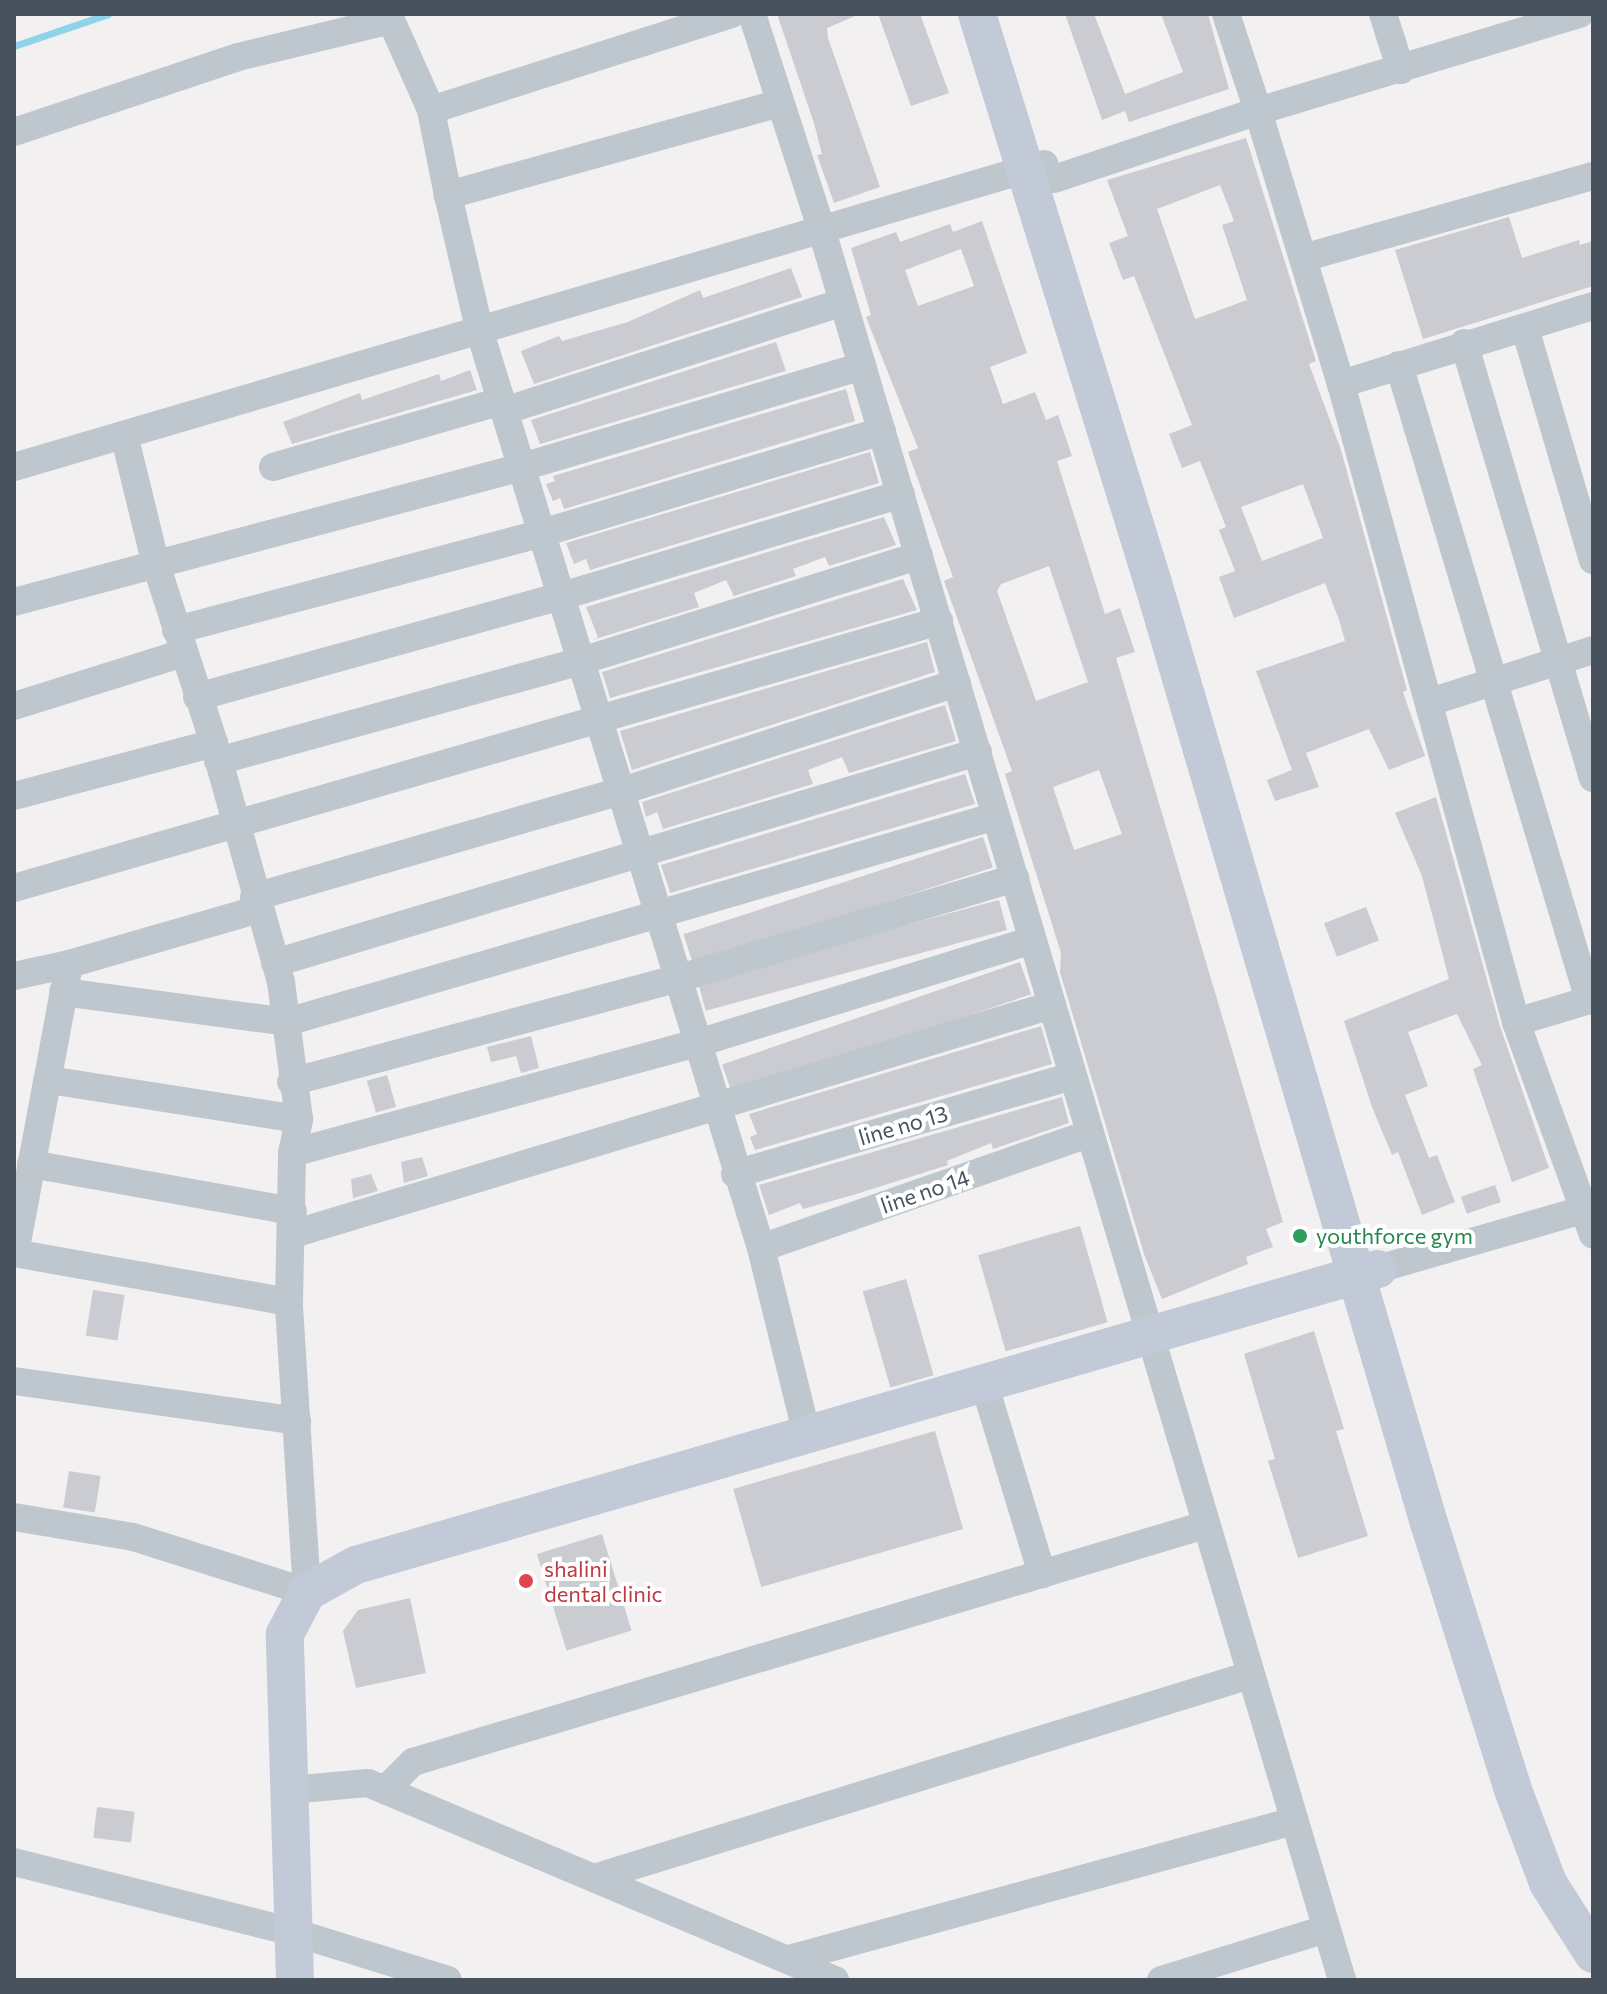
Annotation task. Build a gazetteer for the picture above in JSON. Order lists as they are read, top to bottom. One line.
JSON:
{"streets":{"street":["line no 13","line no 14"]},"places":["youthforce gym","shalini dental clinic"]}
